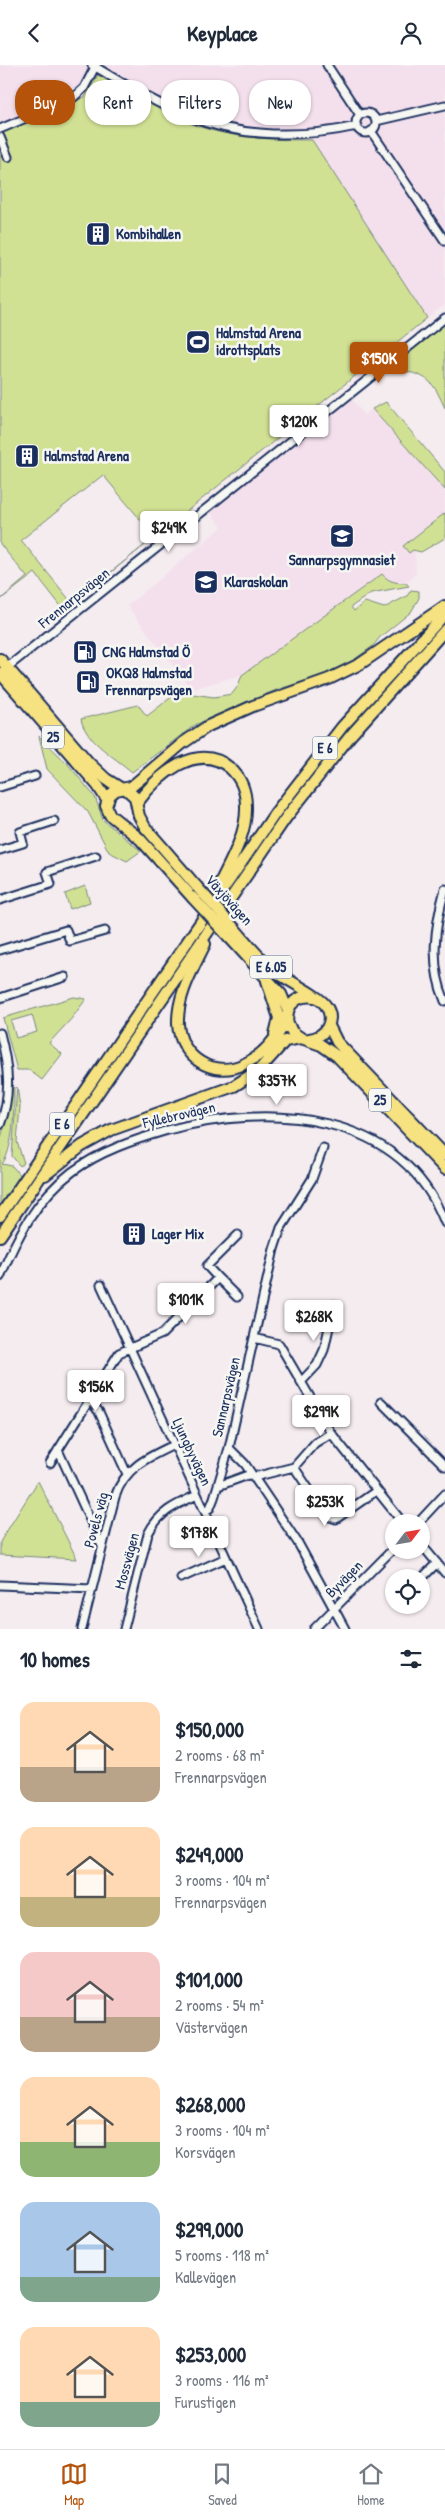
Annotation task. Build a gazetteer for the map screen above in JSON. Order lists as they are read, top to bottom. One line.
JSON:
{"streets":{"highway":["25","E 6","Växjövägen","E 6.05"],"street":["Frennarpsvägen","Fyllebrovägen","Sannarpsvägen","Ljungbyvägen","Povels väg","Mossvägen","Byvägen"]},"crossings":[["Frennarpsvägen","Växjövägen"],["Sannarpsvägen","Ljungbyvägen"],["Ljungbyvägen","Povels väg"],["Ljungbyvägen","Mossvägen"]],"places":{"building":["Kombihallen","Halmstad Arena","Lager Mix"],"sports":["Halmstad Arena idrottsplats"],"school or university":["Sannarpsgymnasiet","Klaraskolan"],"fuel station":["CNG Halmstad Ö","OKQ8 Halmstad Frennarpsvägen"]},"north":"top right","page":{"header":"Keyplace","chip":["Buy","Rent","Filters","New"],"price":["$150K","$120K","$249K","$357K","$101K","$268K","$156K","$299K","$253K","$178K"],"heading":"10 homes","list":[{"name":"$150,000","note":"2 rooms · 68 m² · Frennarpsvägen"},{"name":"$249,000","note":"3 rooms · 104 m² · Frennarpsvägen"},{"name":"$101,000","note":"2 rooms · 54 m² · Västervägen"},{"name":"$268,000","note":"3 rooms · 104 m² · Korsvägen"},{"name":"$299,000","note":"5 rooms · 118 m² · Kallevägen"},{"name":"$253,000","note":"3 rooms · 116 m² · Furustigen"}],"tabs":["Map","Saved","Home"]}}
